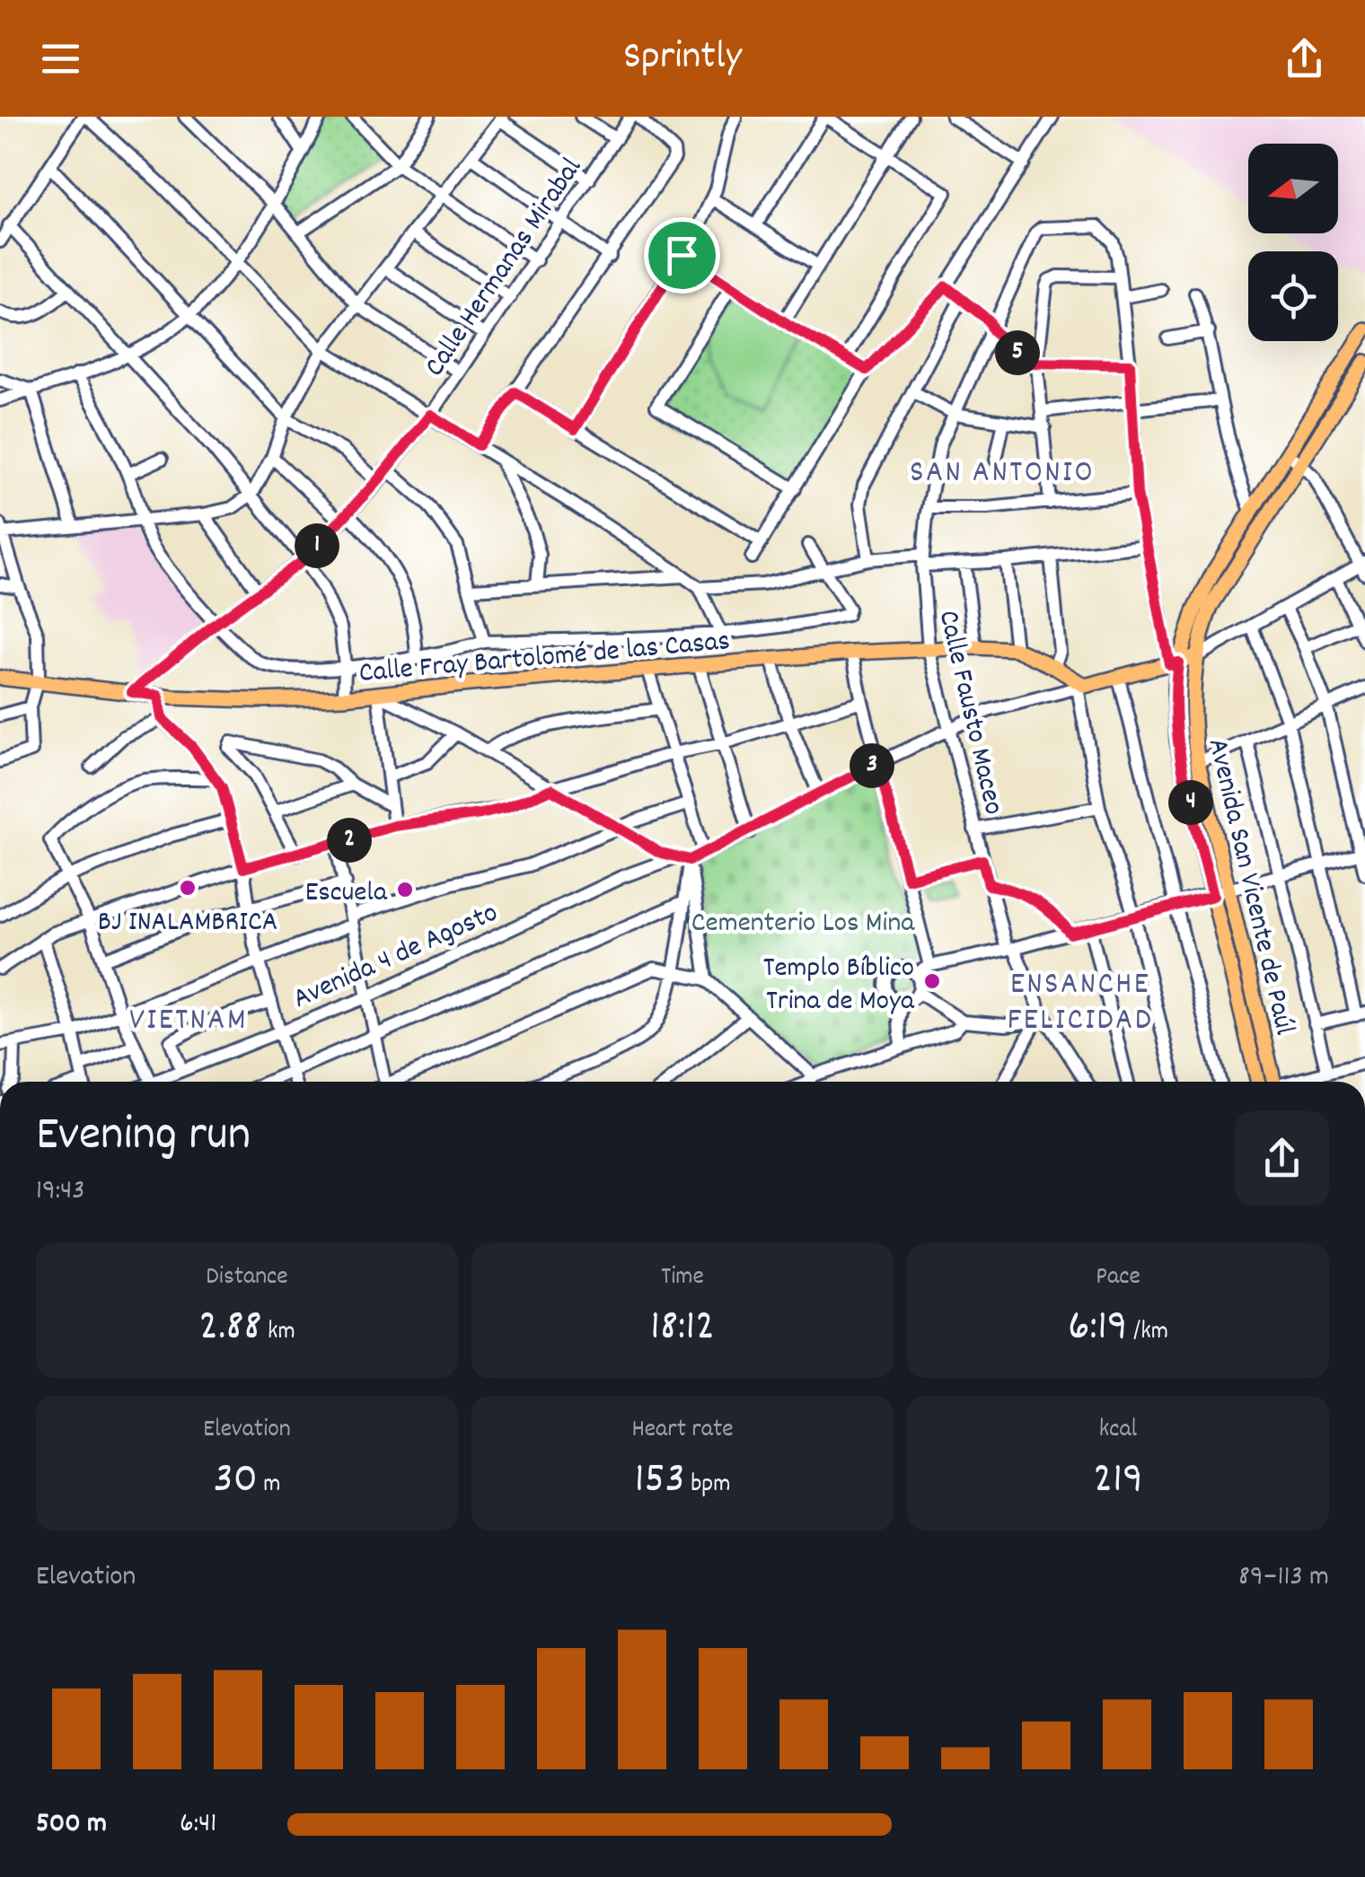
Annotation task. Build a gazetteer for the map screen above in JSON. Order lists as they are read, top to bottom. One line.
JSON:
{"streets":{"main road":["Calle Fray Bartolomé de las Casas","Avenida San Vicente de Paúl"],"street":["Calle Hermanas Mirabal","Calle Fausto Maceo","Avenida 4 de Agosto"]},"crossings":[["Calle Hermanas Mirabal","Calle Fray Bartolomé de las Casas"],["Calle Fray Bartolomé de las Casas","Calle Fausto Maceo"]],"districts":["SAN ANTONIO","ENSANCHE FELICIDAD","VIETNAM"],"parks":["Cementerio Los Mina"],"places":["BJ INALAMBRICA","Escuela","Templo Bíblico Trina de Moya"],"north":"left","page":{"header":"Sprintly","pins":["5","1","3","4","2"],"heading":["Evening run","19:43"],"stats":[["Distance","2.88 km"],["Time","18:12"],["Pace","6:19 /km"],["Elevation","30 m"],["Heart rate","153 bpm"],["kcal","219"]],"chart":["Elevation","89–113 m"],"list":[{"name":"500 m","note":"6:41"}]}}
